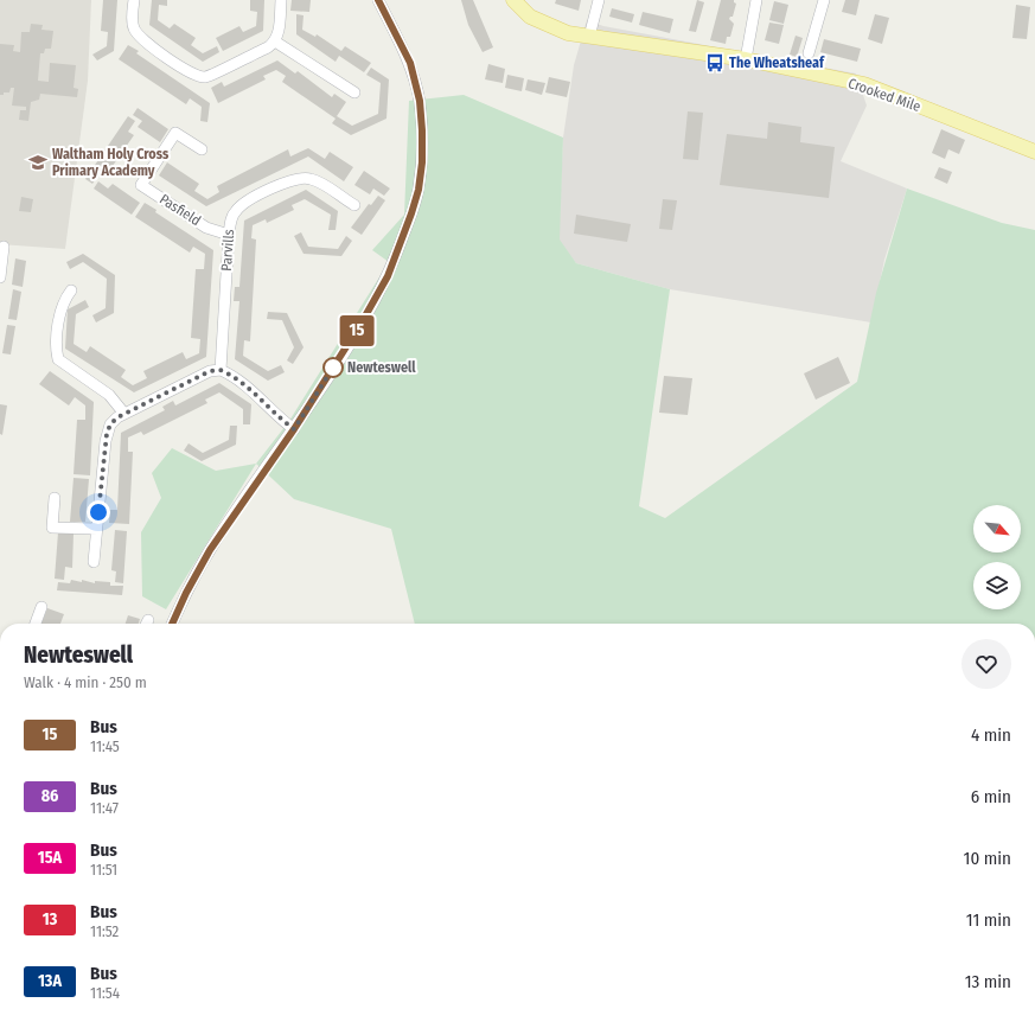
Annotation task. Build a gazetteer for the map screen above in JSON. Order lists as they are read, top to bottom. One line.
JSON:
{"streets":{"main road":["Crooked Mile"],"street":["Pasfield","Parvills"]},"crossings":[["Pasfield","Parvills"]],"places":{"bus stop":["The Wheatsheaf"],"school or university":["Waltham Holy Cross Primary Academy"],"other":["Newteswell"]},"lines":["bus line 15"],"north":"bottom right","page":{"on_map":"15","heading":["Newteswell","Walk · 4 min · 250 m"],"list":[{"mark":"15","name":"Bus","note":"11:45","value":"4 min"},{"mark":"86","name":"Bus","note":"11:47","value":"6 min"},{"mark":"15A","name":"Bus","note":"11:51","value":"10 min"},{"mark":"13","name":"Bus","note":"11:52","value":"11 min"},{"mark":"13A","name":"Bus","note":"11:54","value":"13 min"}]}}
